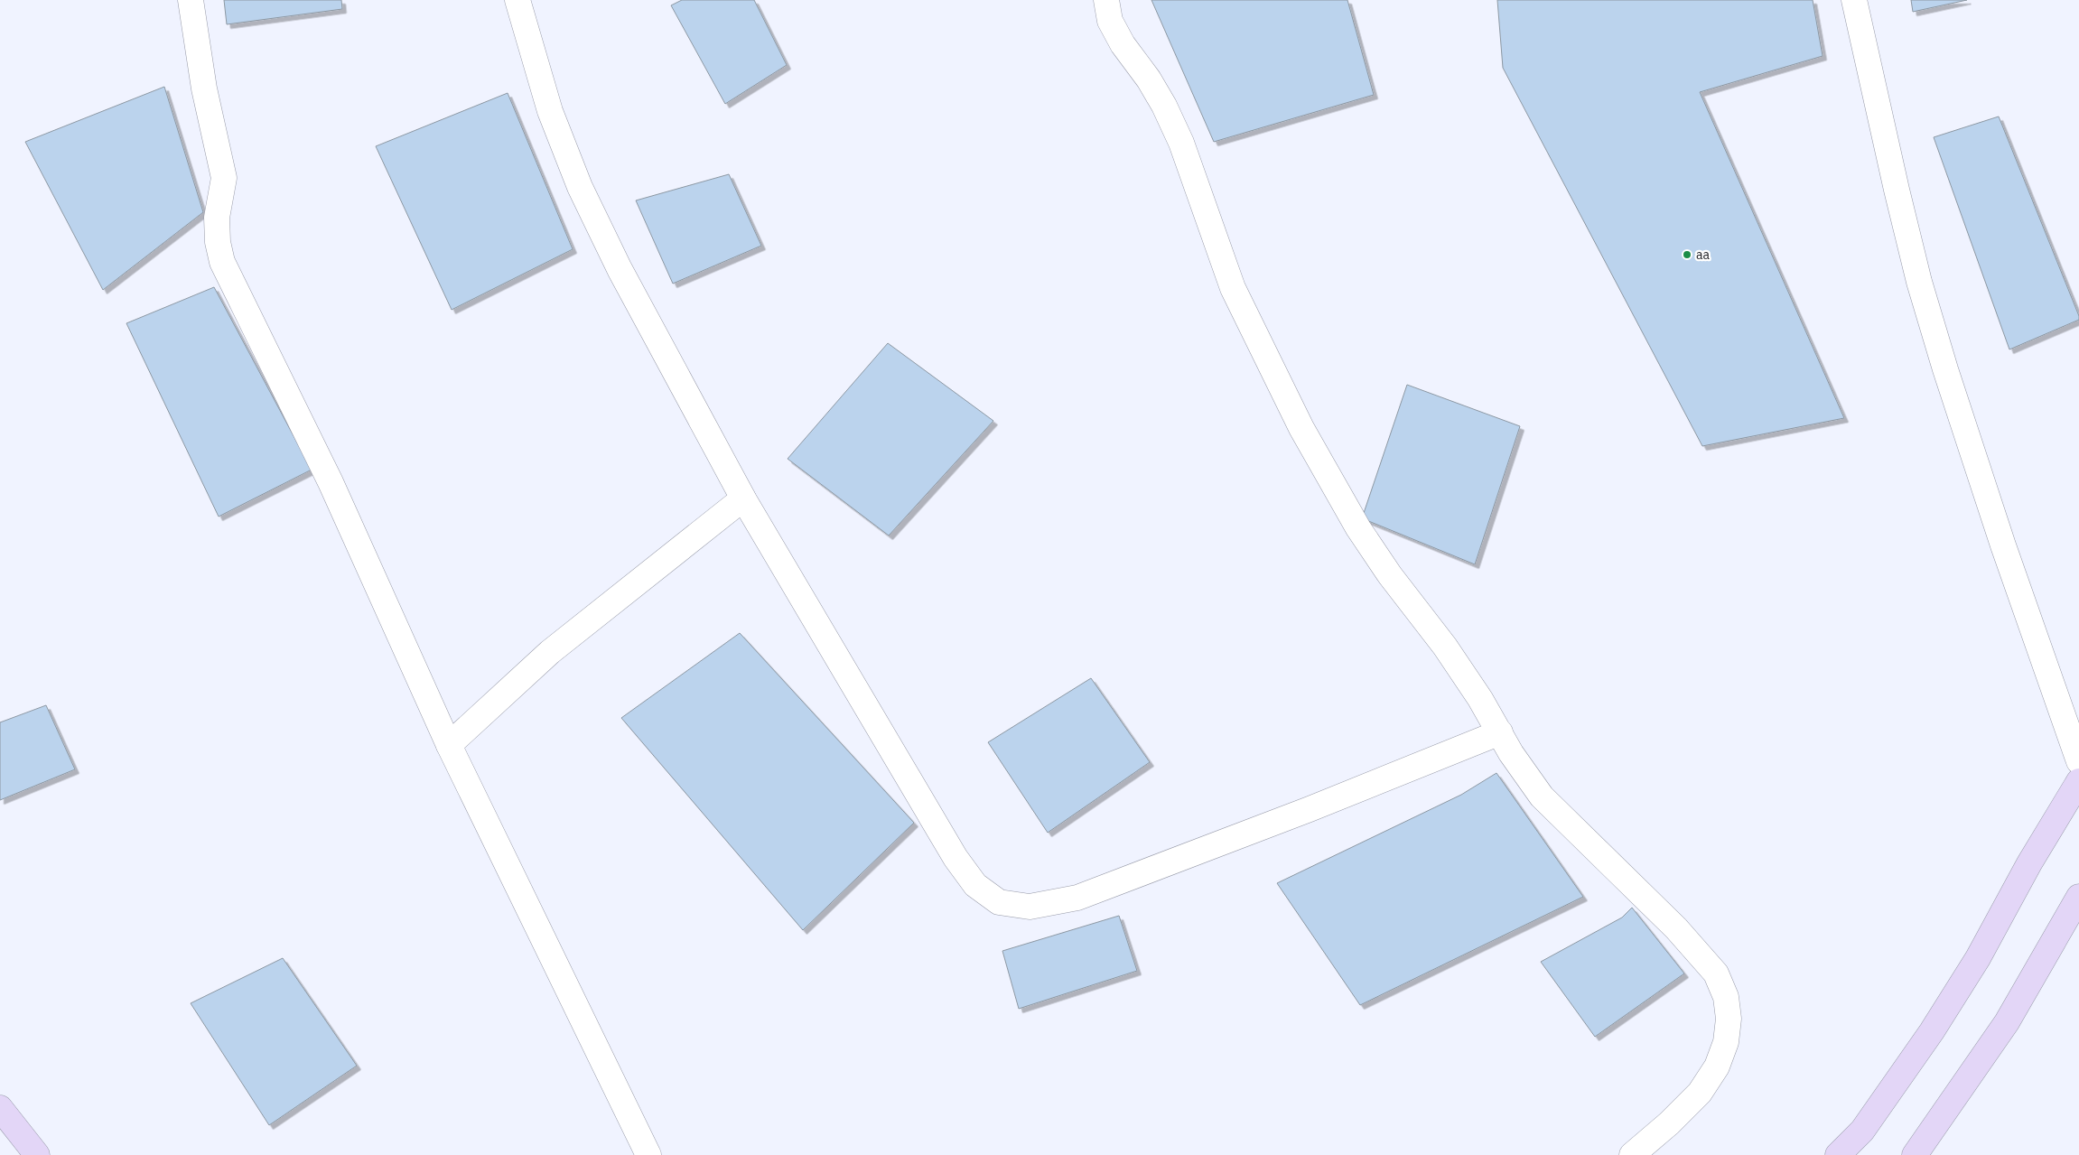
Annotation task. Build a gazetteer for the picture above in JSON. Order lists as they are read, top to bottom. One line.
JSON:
{"places":["aa"]}
